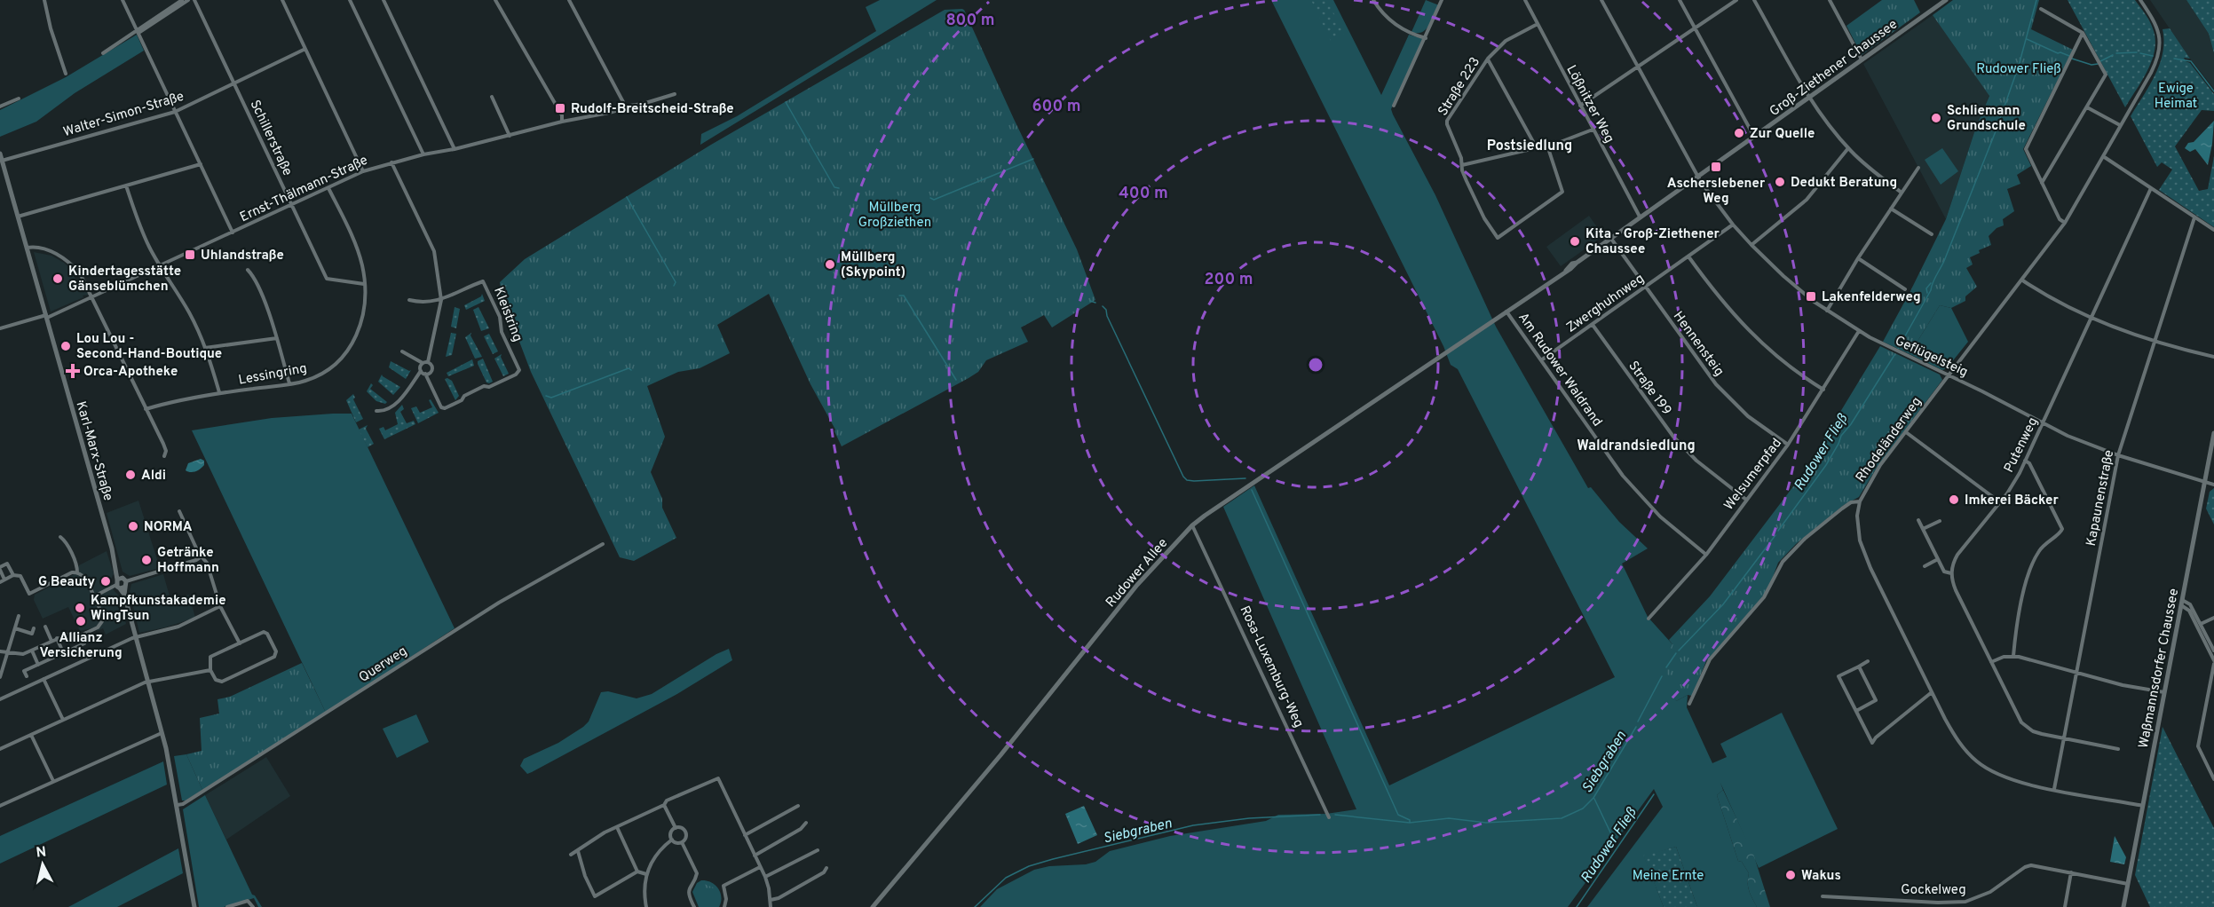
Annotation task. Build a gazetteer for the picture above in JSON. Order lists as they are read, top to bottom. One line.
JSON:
{"streets":{"street":["Groß-Ziethener Chaussee","Straße 223","Lößnitzer Weg","Walter-Simon-Straße","Schillerstraße","Ernst-Thälmann-Straße","Zwerghuhnweg","Kleistring","Hennensteig","Geflügelsteig","Am Rudower Waldrand","Lessingring","Straße 199","Rhodeländerweg","Putenweg","Karl-Marx-Straße","Welsumerpfad","Kapaunenstraße","Rudower Allee","Querweg","Rosa-Luxemburg-Weg","Waßmannsdorfer Chaussee","Gockelweg"]},"crossings":[["Groß-Ziethener Chaussee","Lößnitzer Weg"],["Groß-Ziethener Chaussee","Hennensteig"],["Groß-Ziethener Chaussee","Geflügelsteig"],["Groß-Ziethener Chaussee","Am Rudower Waldrand"],["Groß-Ziethener Chaussee","Rudower Allee"],["Straße 223","Lößnitzer Weg"],["Walter-Simon-Straße","Schillerstraße"],["Walter-Simon-Straße","Karl-Marx-Straße"],["Schillerstraße","Ernst-Thälmann-Straße"],["Schillerstraße","Lessingring"],["Ernst-Thälmann-Straße","Lessingring"],["Ernst-Thälmann-Straße","Karl-Marx-Straße"],["Zwerghuhnweg","Hennensteig"],["Zwerghuhnweg","Geflügelsteig"],["Zwerghuhnweg","Am Rudower Waldrand"],["Zwerghuhnweg","Straße 199"],["Hennensteig","Welsumerpfad"],["Geflügelsteig","Rhodeländerweg"],["Geflügelsteig","Putenweg"],["Geflügelsteig","Welsumerpfad"],["Geflügelsteig","Kapaunenstraße"],["Geflügelsteig","Waßmannsdorfer Chaussee"],["Am Rudower Waldrand","Welsumerpfad"],["Straße 199","Welsumerpfad"],["Rhodeländerweg","Kapaunenstraße"],["Rhodeländerweg","Waßmannsdorfer Chaussee"],["Rudower Allee","Rosa-Luxemburg-Weg"],["Waßmannsdorfer Chaussee","Gockelweg"]],"districts":["Postsiedlung","Waldrandsiedlung"],"water":["Rudower Fließ","Siebgraben"],"parks":["Rudower Fließ","Ewige Heimat","Müllberg Großziethen","Meine Ernte"],"places":{"transit":["Rudolf-Breitscheid-Straße","Ascherslebener Weg","Uhlandstraße","Lakenfelderweg"],"other":["Schliemann Grundschule","Zur Quelle","Dedukt Beratung","Kita - Groß-Ziethener Chaussee","Müllberg (Skypoint)","Kindertagesstätte Gänseblümchen","Lou Lou - Second-Hand-Boutique","Aldi","Imkerei Bäcker","NORMA","Getränke Hoffmann","G Beauty","Kampfkunstakademie WingTsun","Allianz Versicherung","Wakus"],"health":["Orca-Apotheke"]},"north":"top","rings":["800 m","600 m","400 m","200 m"]}
